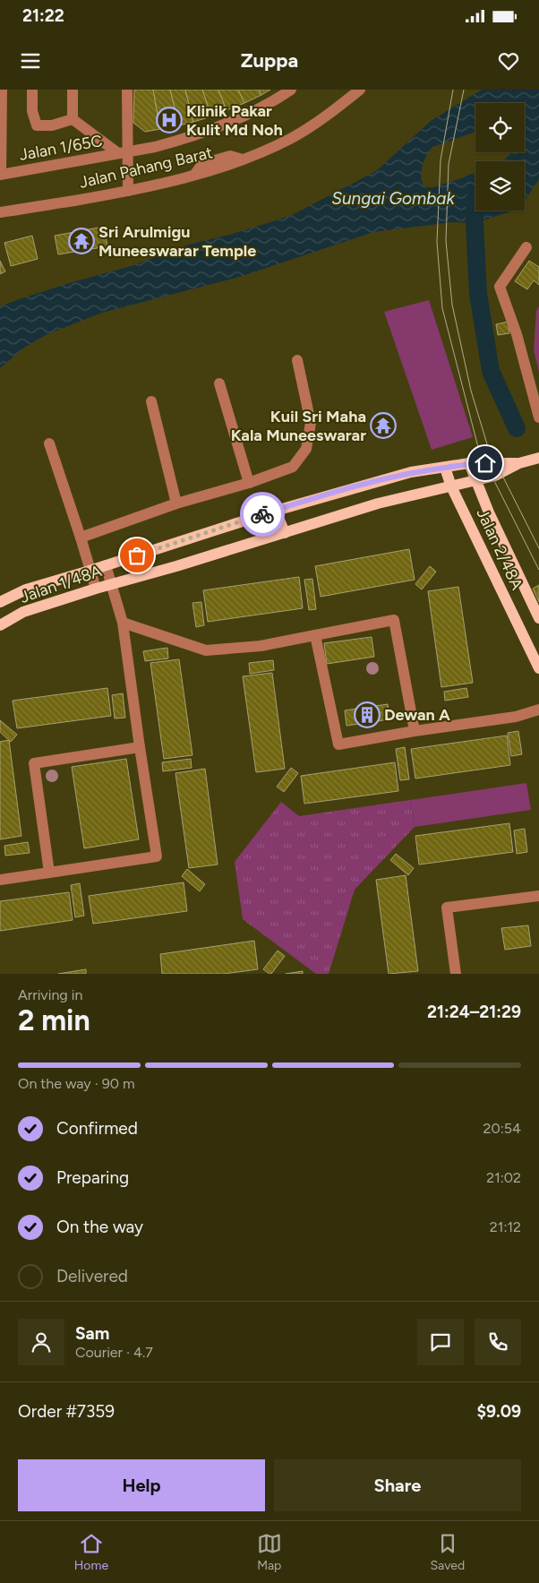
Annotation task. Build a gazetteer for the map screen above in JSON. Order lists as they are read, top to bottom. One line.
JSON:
{"streets":{"main road":["Jalan 2/48A","Jalan 1/48A"],"street":["Jalan 1/65C","Jalan Pahang Barat"]},"crossings":[["Jalan 2/48A","Jalan 1/48A"]],"water":["Sungai Gombak"],"places":{"hospital":["Klinik Pakar Kulit Md Noh"],"temple":["Sri Arulmigu Muneeswarar Temple","Kuil Sri Maha Kala Muneeswarar"],"building":["Dewan A"]},"page":{"status":"21:22","header":"Zuppa","heading":["2 min","Arriving in","21:24–21:29"],"panel":["Sam","Courier · 4.7","Order #7359","$9.09"],"bar":"On the way · 90 m","list":[["Confirmed","20:54"],["Preparing","21:02"],["On the way","21:12"],"Delivered"],"buttons":["Help","Share"],"tabs":["Home","Map","Saved"]}}
